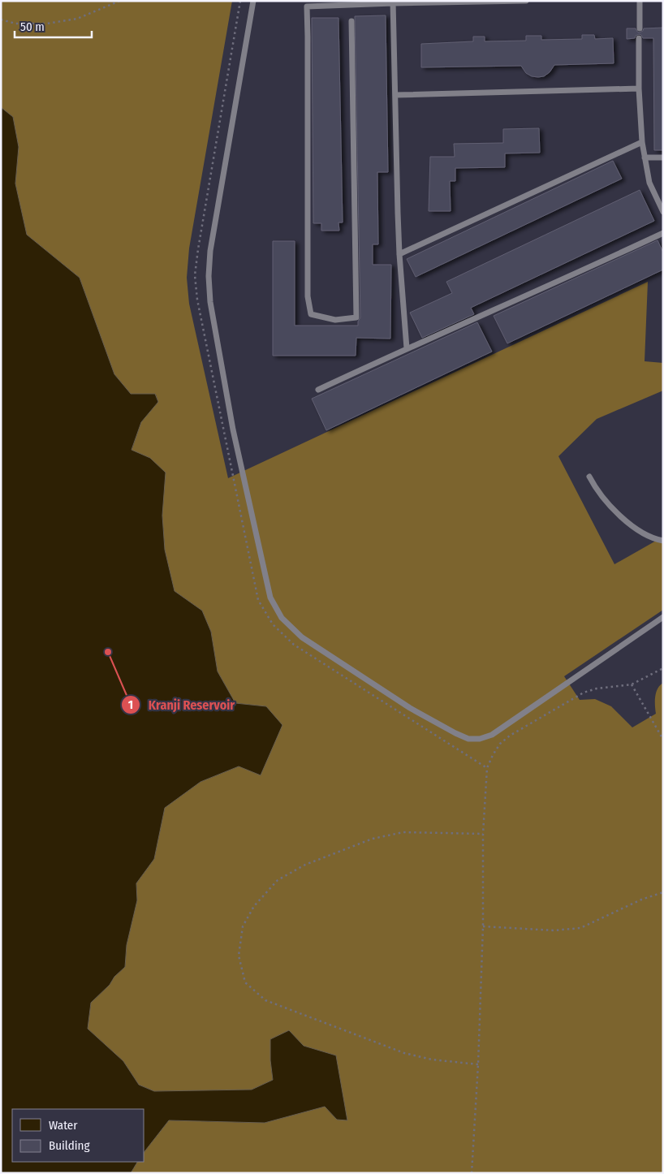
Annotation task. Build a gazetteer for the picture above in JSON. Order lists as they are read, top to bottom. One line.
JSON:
{"places":["Kranji Reservoir"],"legend":["Water","Building"],"scale_bar":"50 m"}
